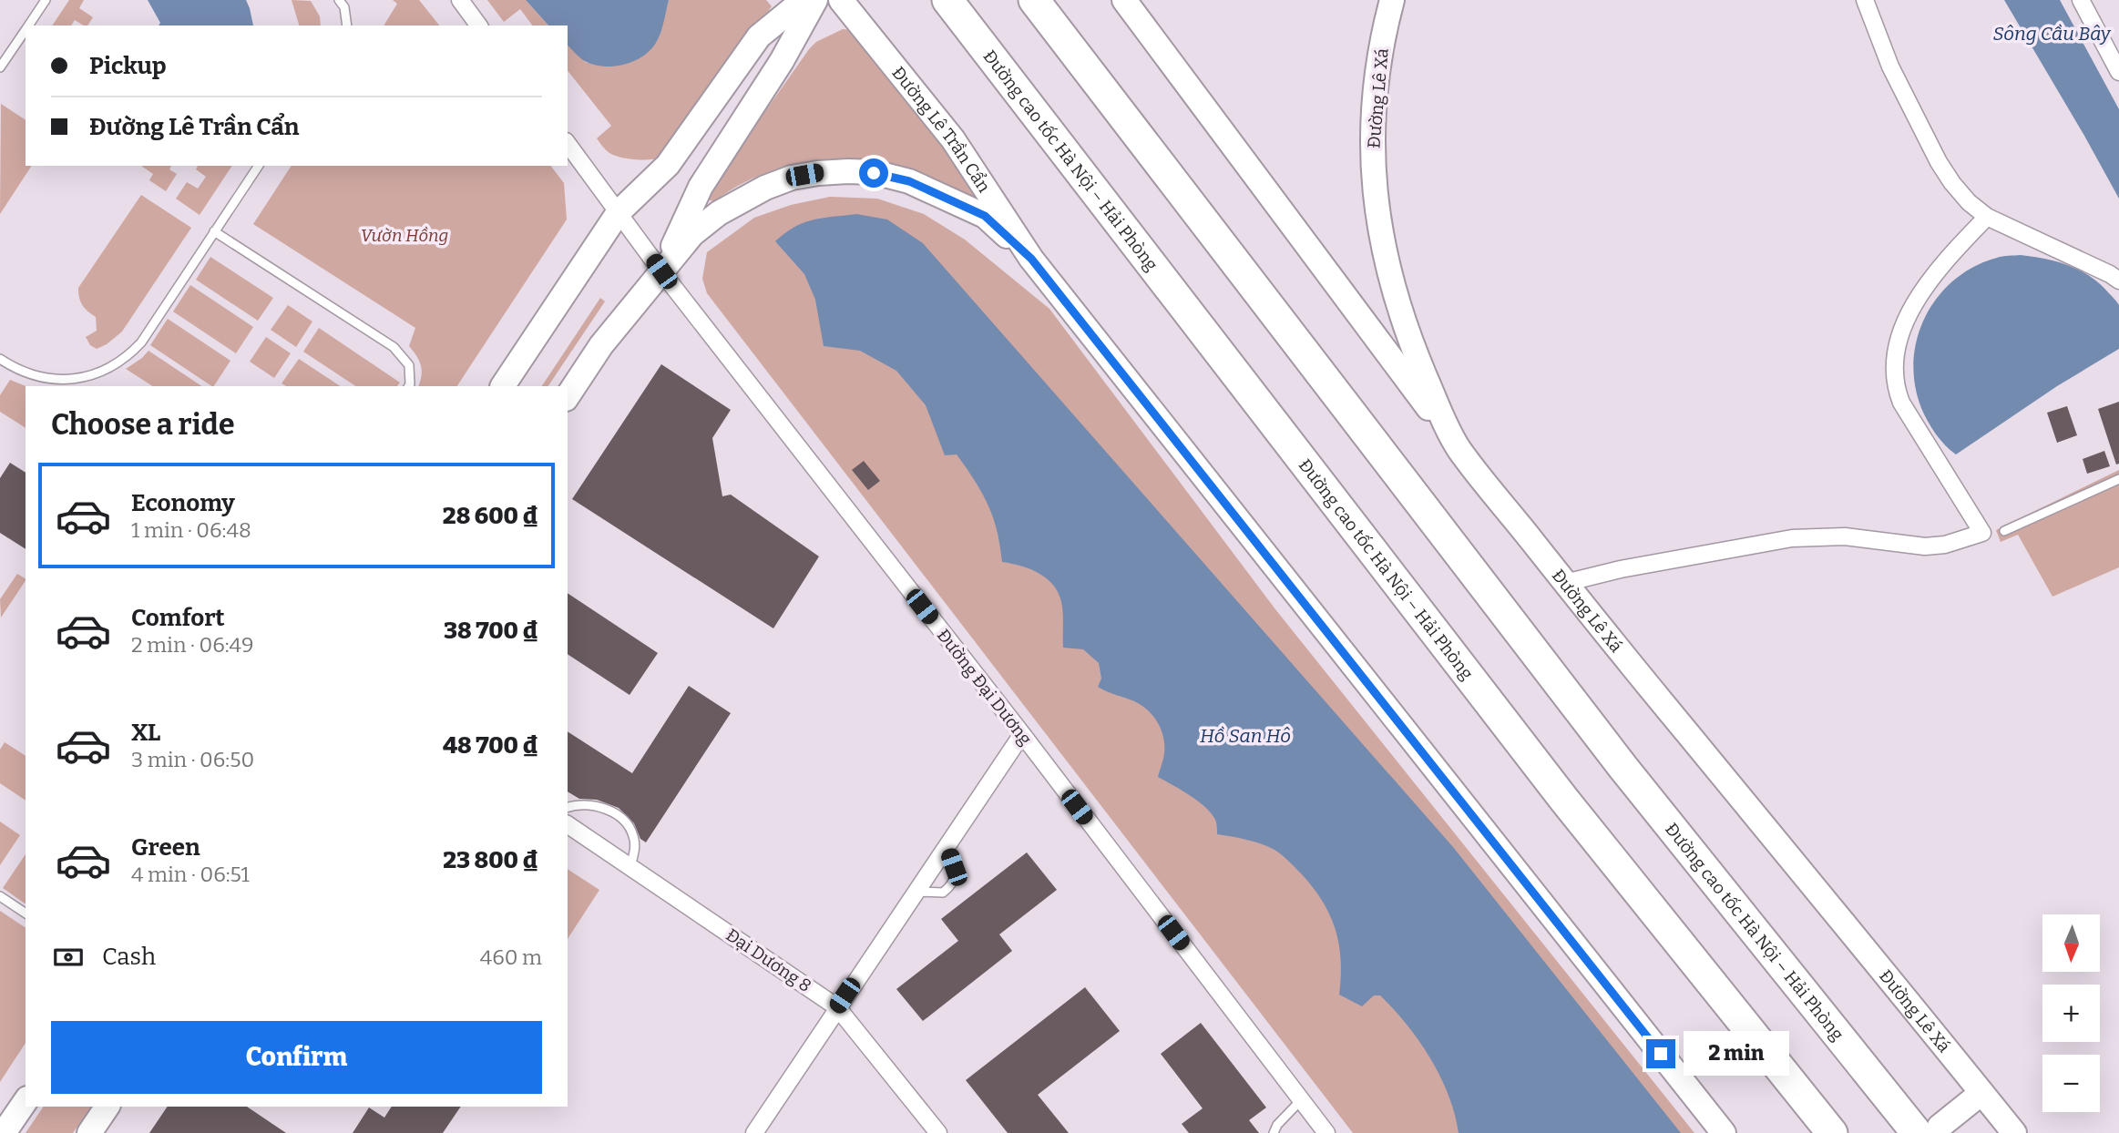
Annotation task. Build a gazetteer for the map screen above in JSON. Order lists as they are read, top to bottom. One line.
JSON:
{"streets":{"highway":["Đường cao tốc Hà Nội – Hải Phòng"],"main road":["Đường Lê Xá","Đường Lê Trần Cẩn"],"street":["Đường Đại Dương","Đại Dương 8"]},"water":["Sông Cầu Bây","Hồ San Hô"],"parks":["Vườn Hồng"],"north":"bottom","page":{"banner":["Pickup","Đường Lê Trần Cẩn"],"heading":"Choose a ride","list":[{"name":"Economy","note":"1 min · 06:48","value":"28 600 ₫"},{"name":"Comfort","note":"2 min · 06:49","value":"38 700 ₫"},{"name":"XL","note":"3 min · 06:50","value":"48 700 ₫"},{"name":"Green","note":"4 min · 06:51","value":"23 800 ₫"}],"map_buttons":["+","−"],"pay":["Cash","460 m"],"buttons":"Confirm","bubble":"2 min"}}
